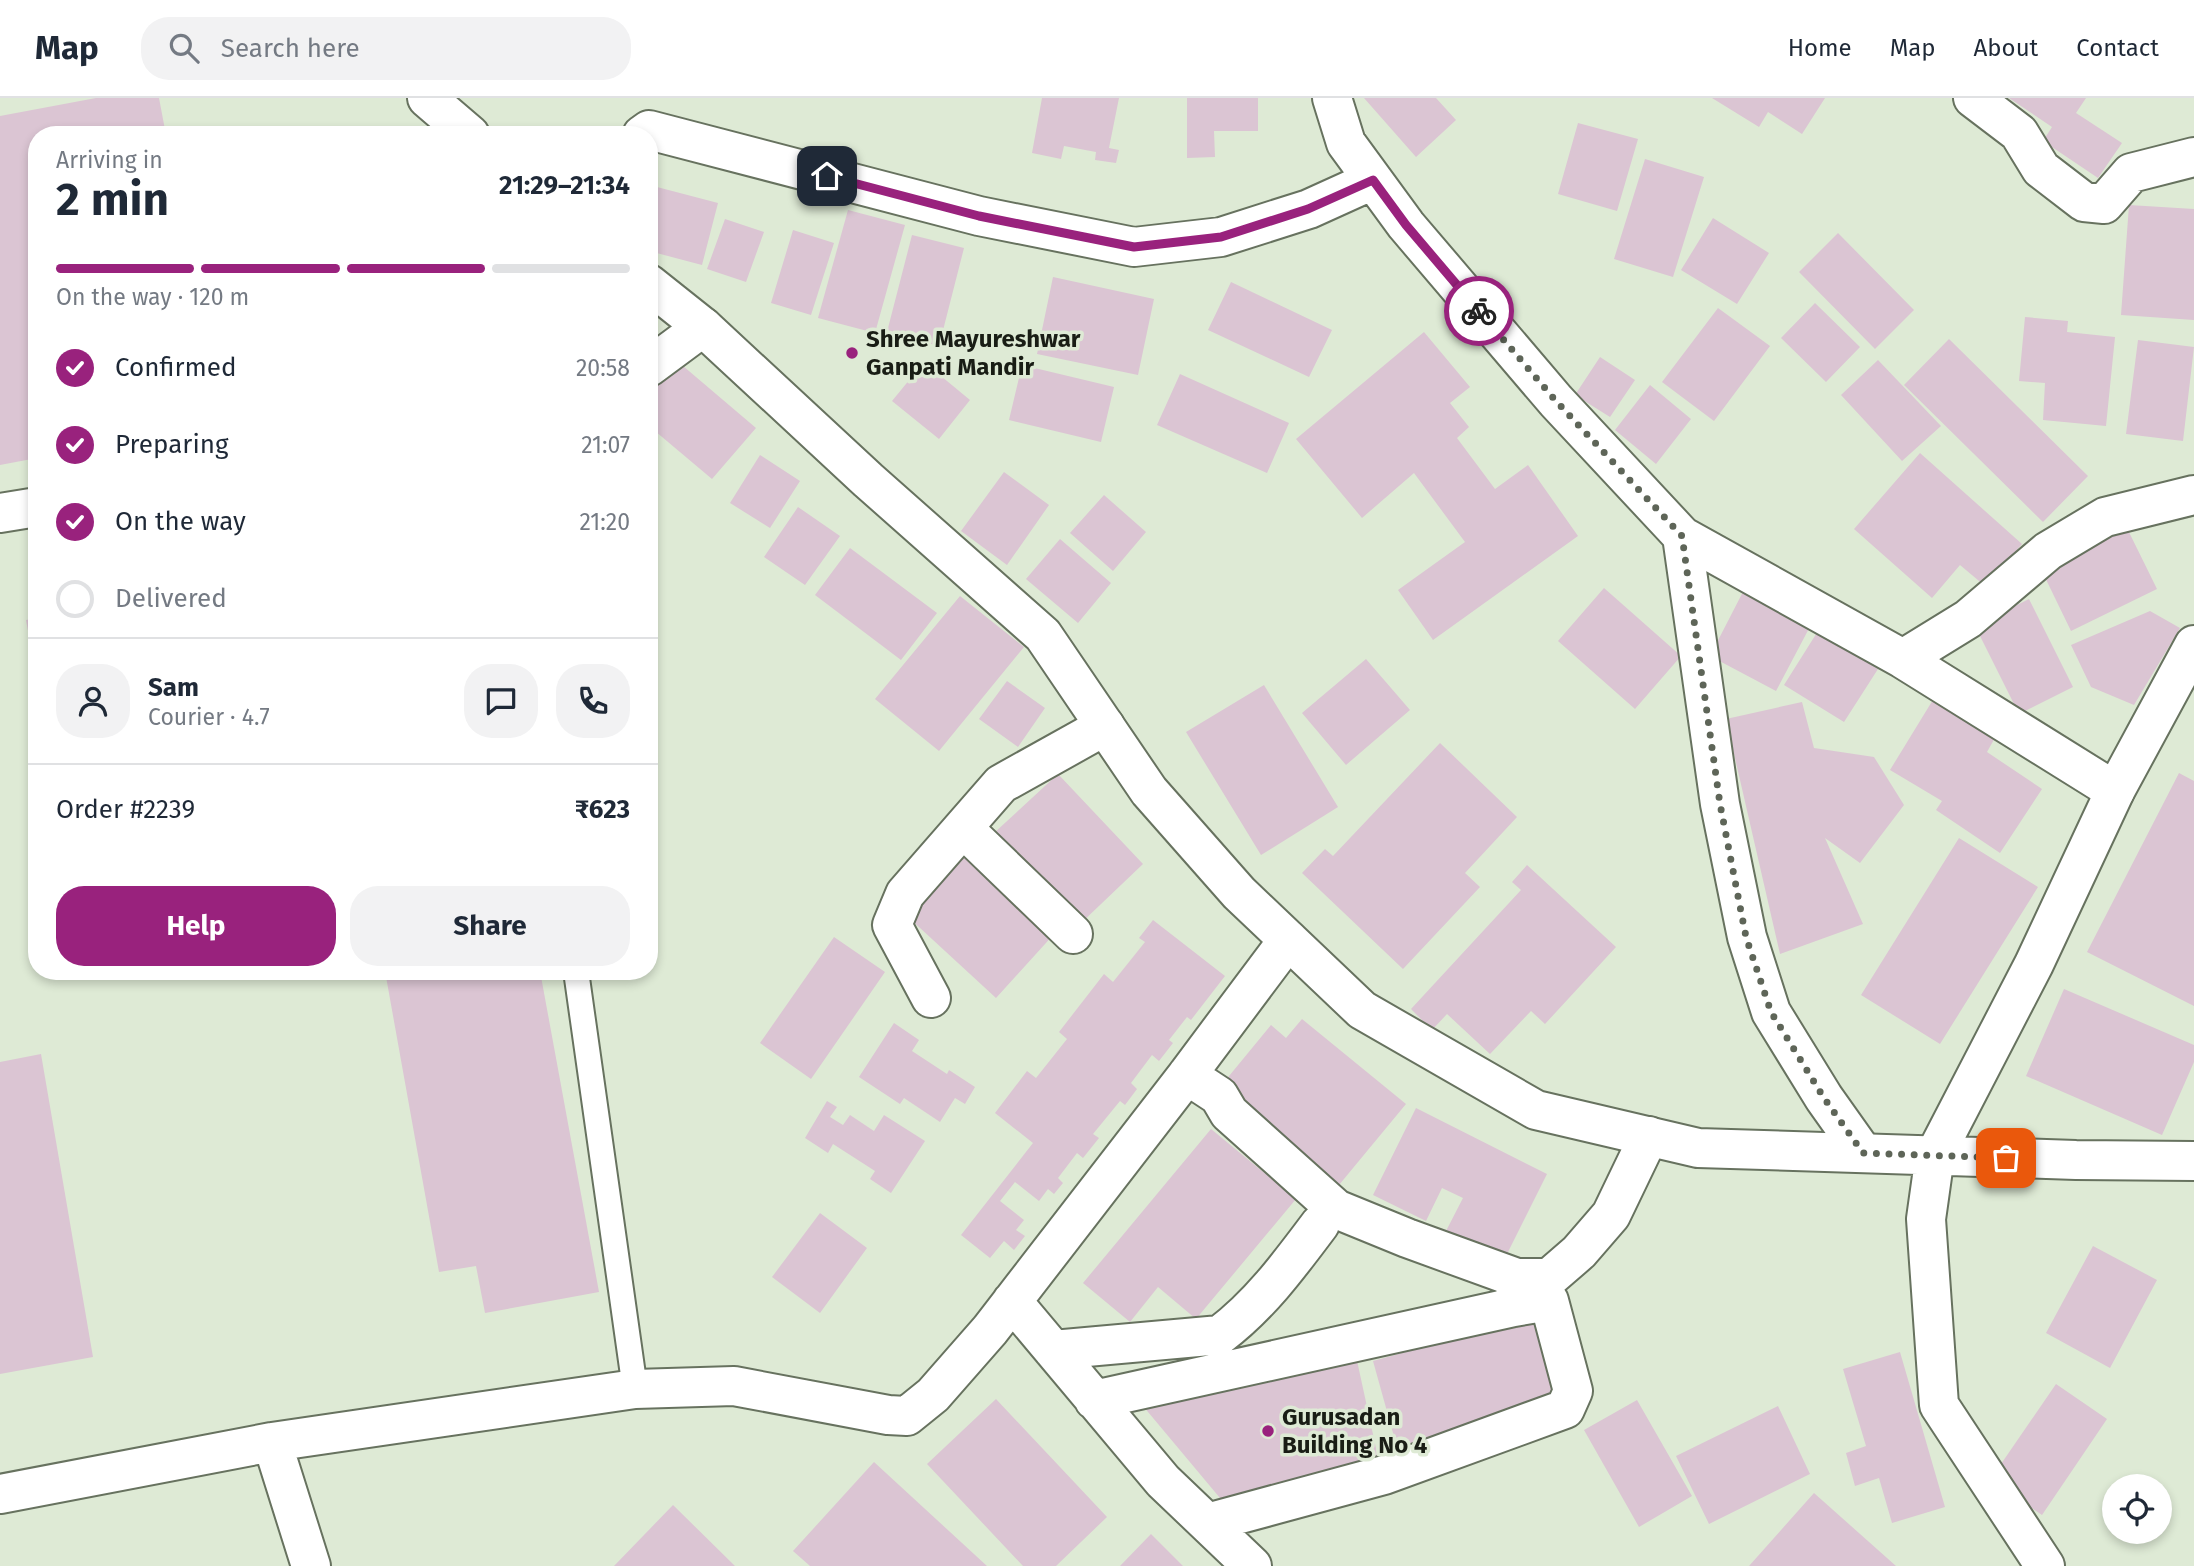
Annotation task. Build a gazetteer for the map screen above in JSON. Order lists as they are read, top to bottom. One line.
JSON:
{"places":["Shree Mayureshwar Ganpati Mandir","Gurusadan Building No 4"],"page":{"header":"Map","search":"Search here","nav":["Home","Map","About","Contact"],"heading":["2 min","Arriving in","21:29–21:34"],"panel":["Sam","Courier · 4.7","Order #2239","₹623"],"bar":"On the way · 120 m","list":[["Confirmed","20:58"],["Preparing","21:07"],["On the way","21:20"],"Delivered"],"buttons":["Help","Share"]}}
